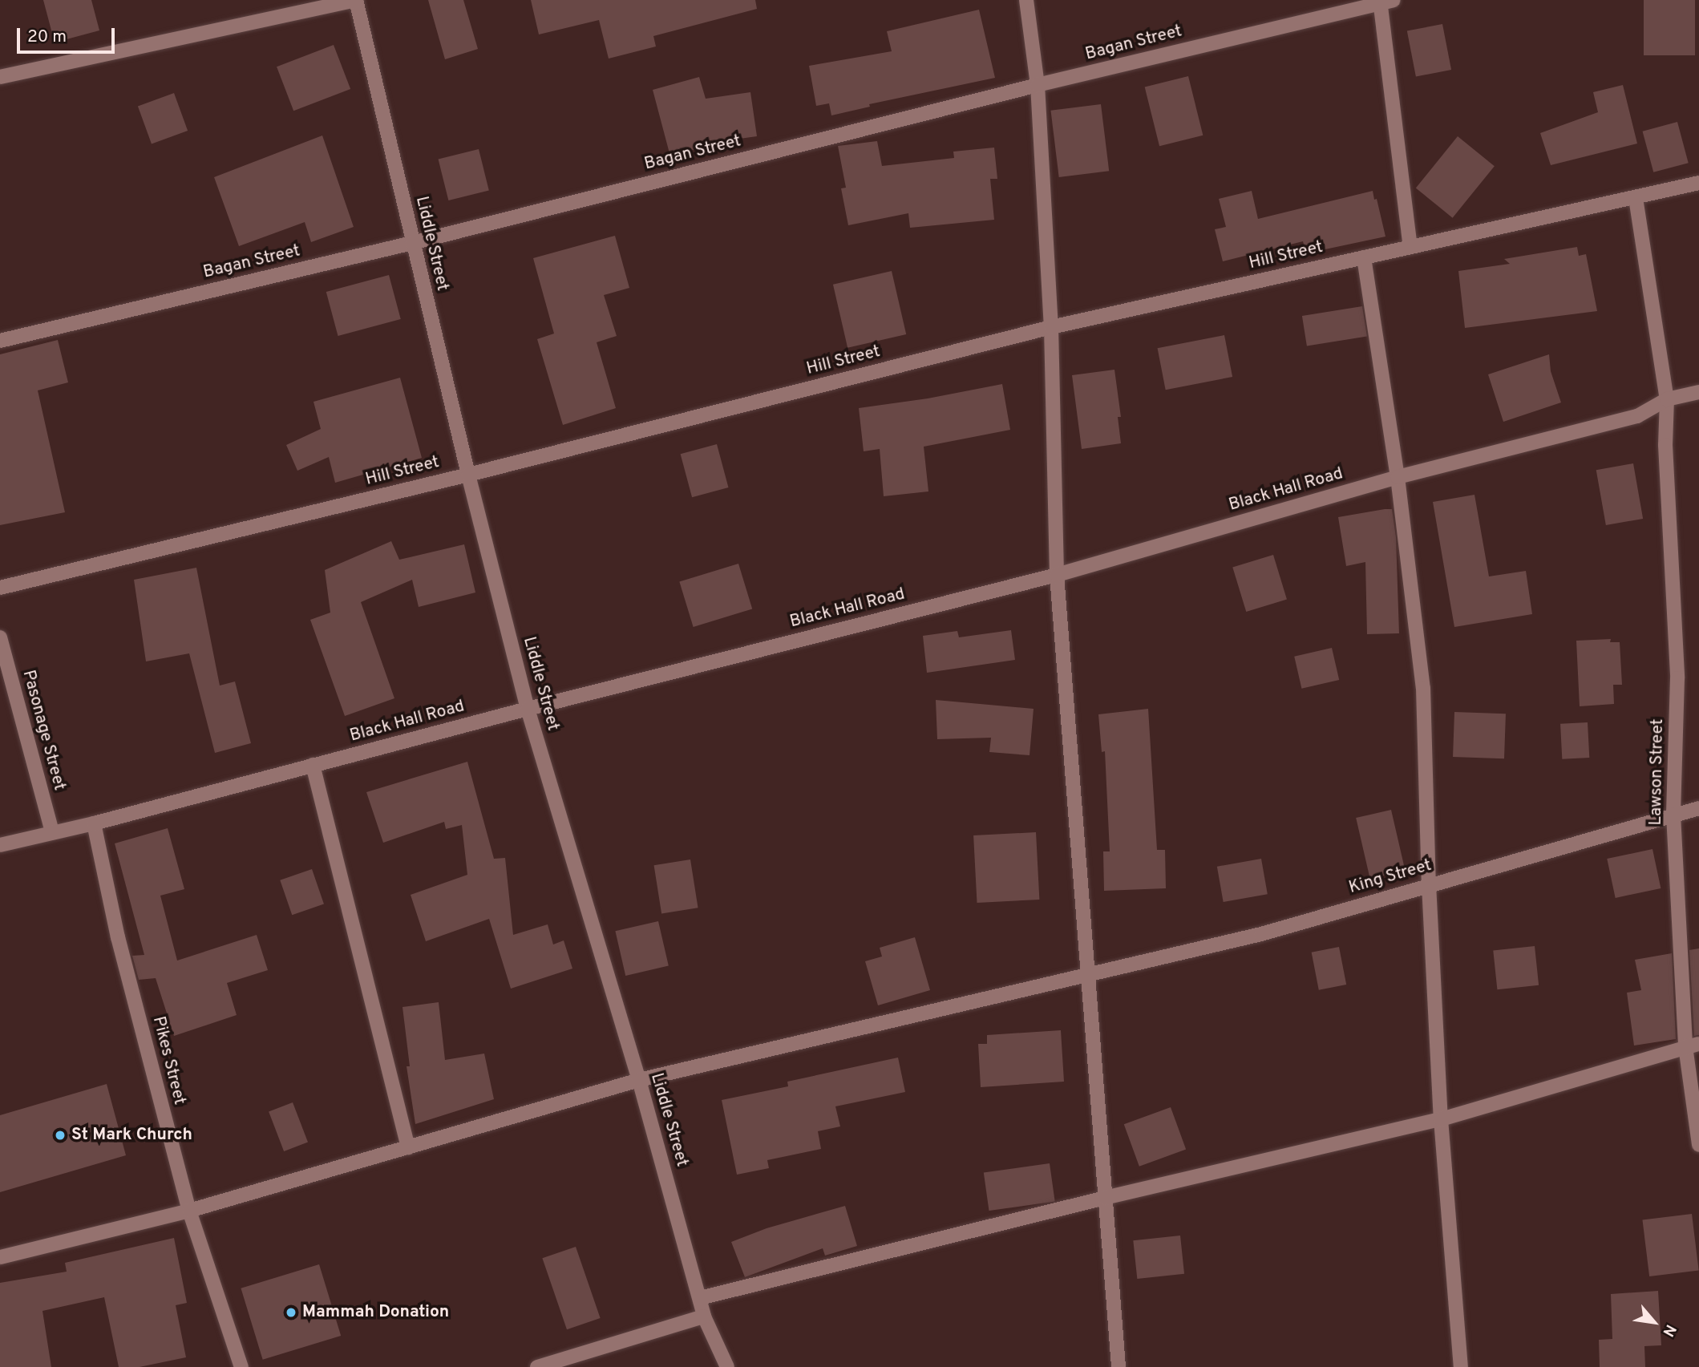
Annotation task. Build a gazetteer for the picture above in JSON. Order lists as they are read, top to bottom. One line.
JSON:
{"streets":{"street":["Bagan Street","Liddle Street","Hill Street","Black Hall Road","Pasonage Street","Lawson Street","King Street","Pikes Street"]},"crossings":[["Bagan Street","Liddle Street"],["Liddle Street","Hill Street"],["Liddle Street","Black Hall Road"],["Liddle Street","King Street"],["Hill Street","Lawson Street"],["Black Hall Road","Pasonage Street"],["Black Hall Road","Lawson Street"],["Black Hall Road","Pikes Street"],["Lawson Street","King Street"],["King Street","Pikes Street"]],"places":["St Mark Church","Mammah Donation"],"scale_bar":"20 m","north":"bottom right"}
